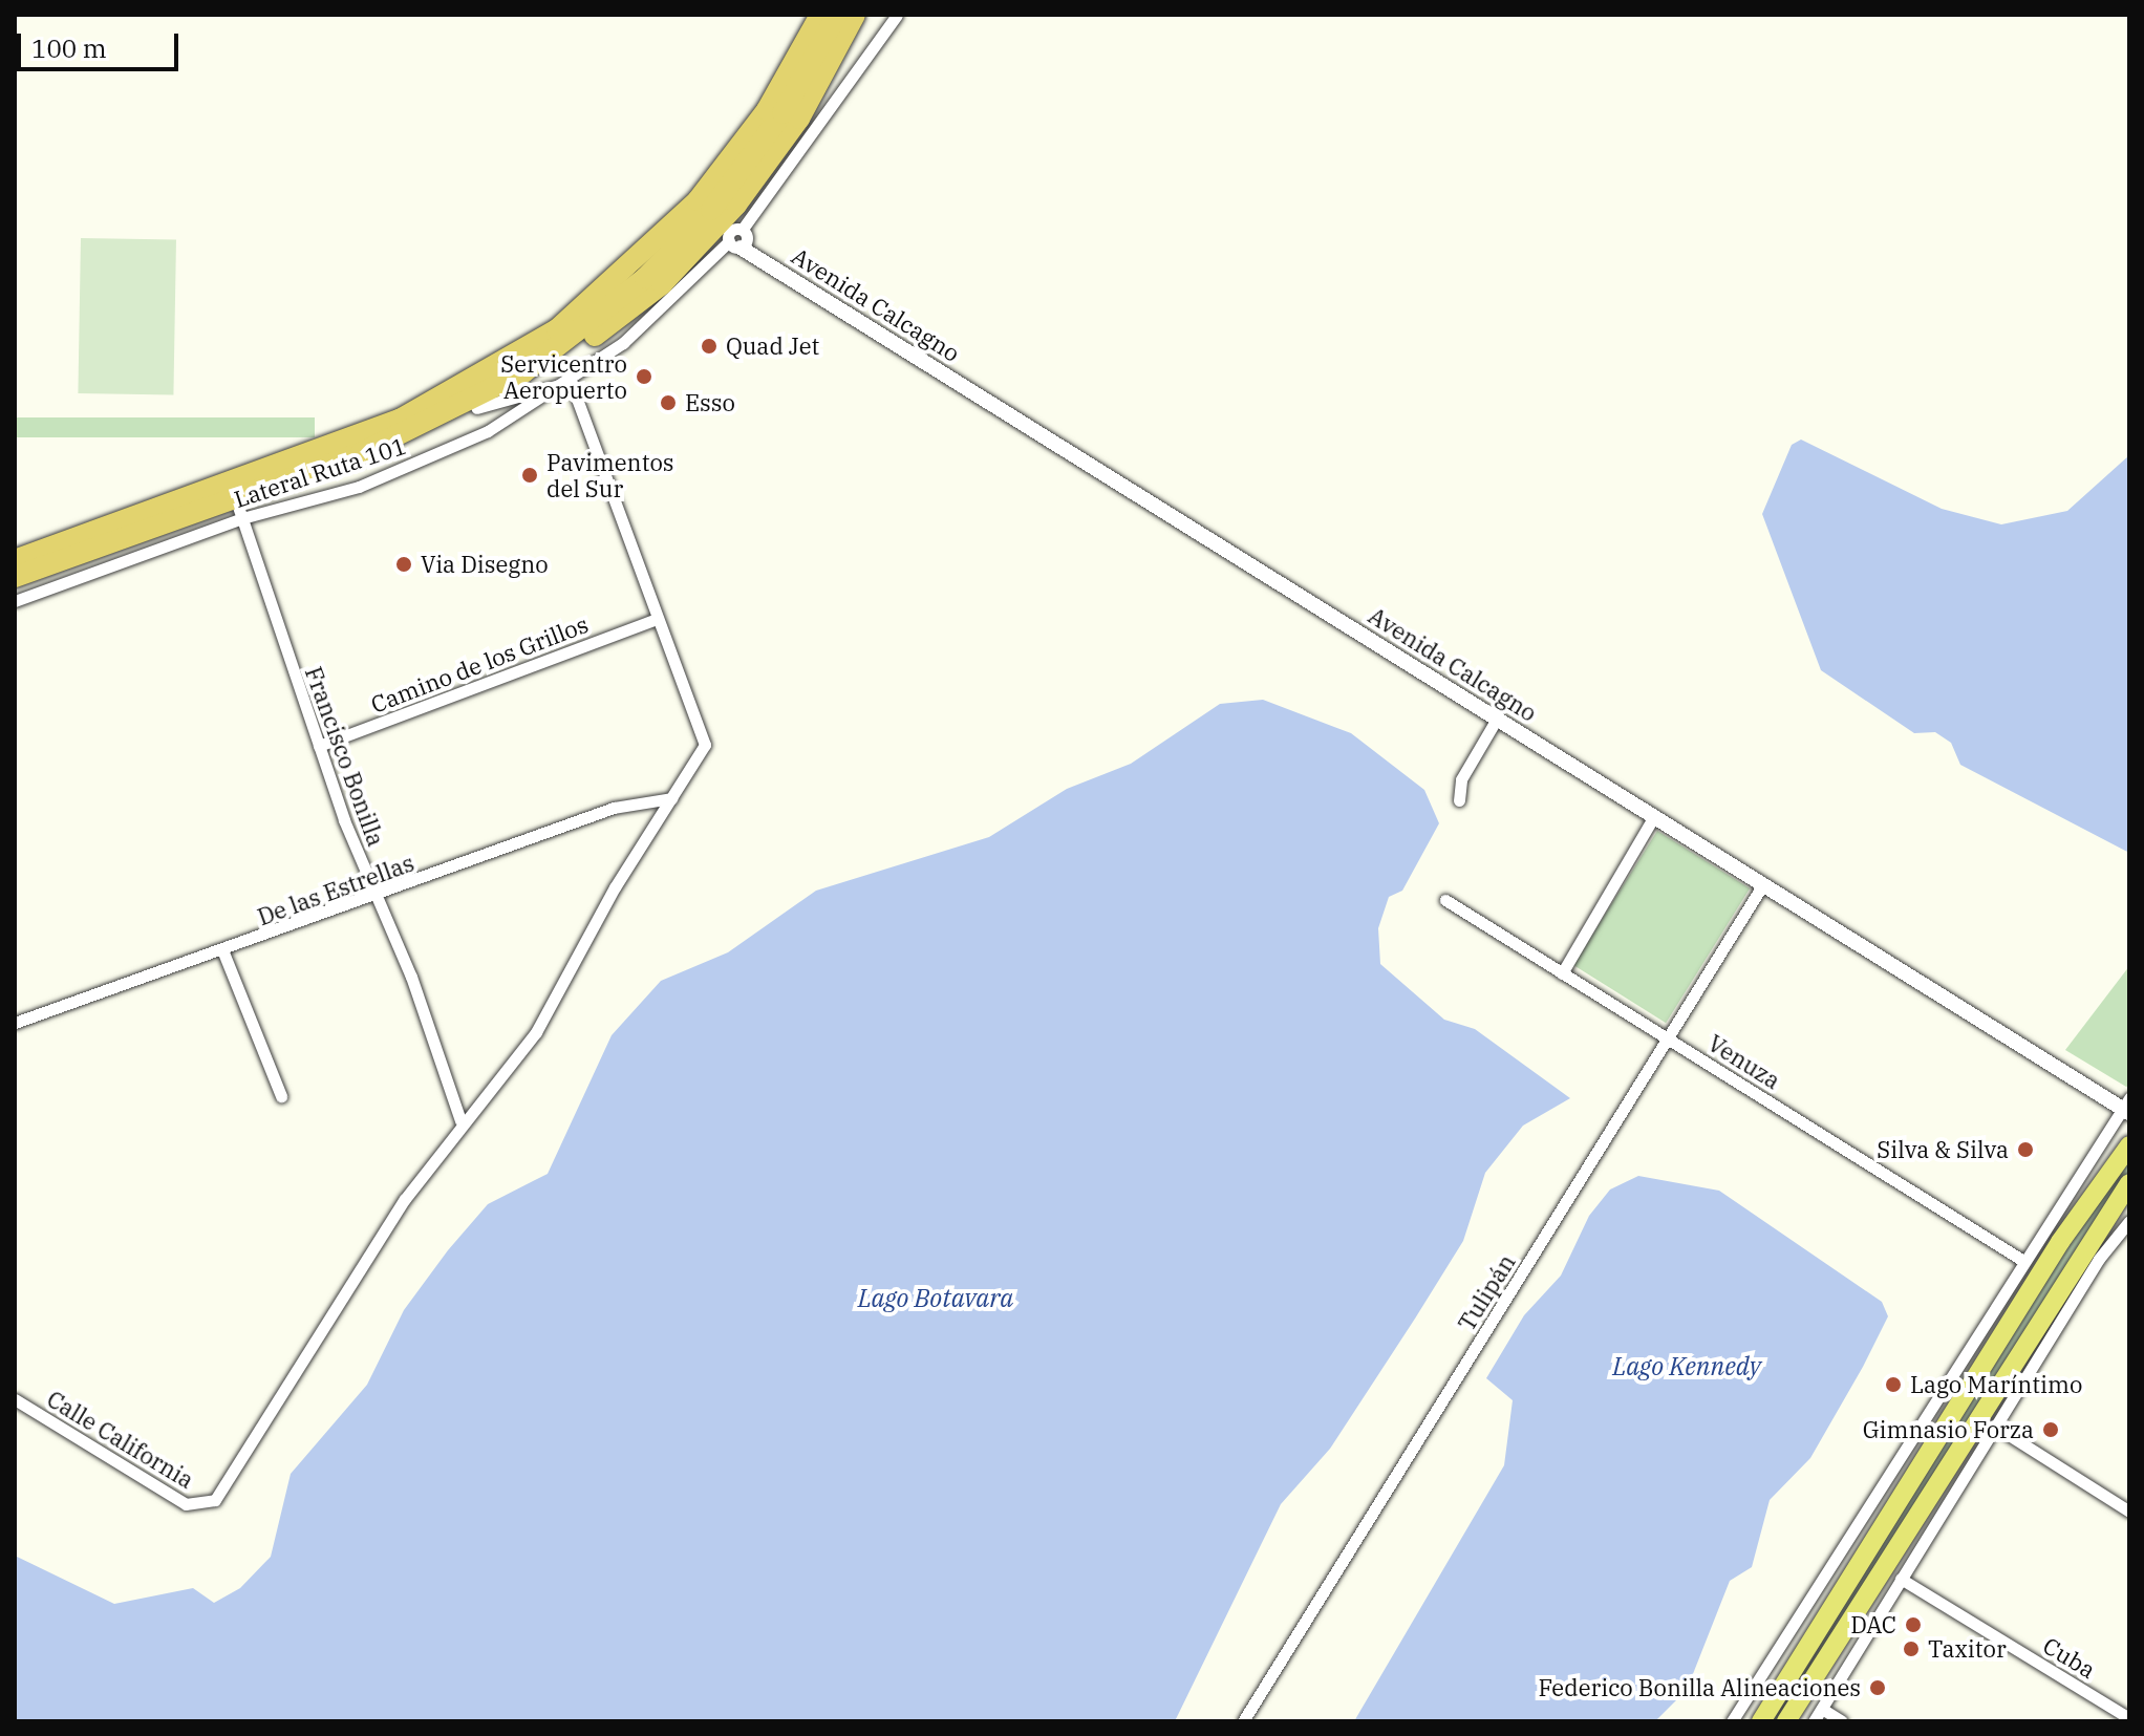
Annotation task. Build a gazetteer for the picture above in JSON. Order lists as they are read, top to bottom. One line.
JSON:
{"streets":{"street":["Avenida Calcagno","Lateral Ruta 101","Camino de los Grillos","Francisco Bonilla","De las Estrellas","Venuza","Tulipán","Calle California","Cuba"]},"crossings":[["Avenida Calcagno","Lateral Ruta 101"],["Avenida Calcagno","Tulipán"],["Lateral Ruta 101","Francisco Bonilla"],["Camino de los Grillos","Francisco Bonilla"],["Francisco Bonilla","De las Estrellas"],["Francisco Bonilla","Calle California"],["Venuza","Tulipán"]],"water":["Lago Botavara","Lago Kennedy"],"places":["Quad Jet","Servicentro Aeropuerto","Esso","Pavimentos del Sur","Via Disegno","Silva & Silva","Lago Maríntimo","Gimnasio Forza","DAC","Taxitor","Federico Bonilla Alineaciones"],"scale_bar":"100 m"}
